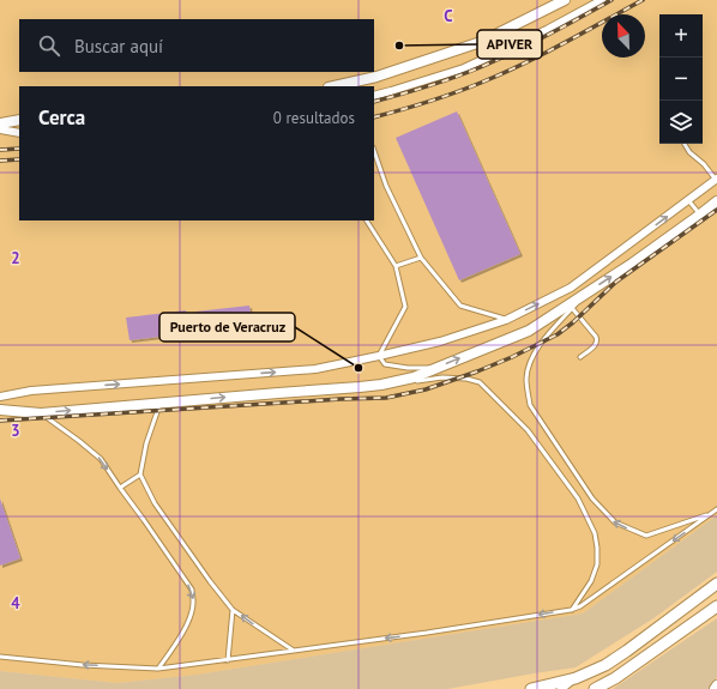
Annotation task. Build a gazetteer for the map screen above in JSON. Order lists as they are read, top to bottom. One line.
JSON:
{"places":["APIVER","Puerto de Veracruz"],"north":"top left","page":{"map_buttons":["+","−"],"search":"Buscar aquí","heading":["Cerca","0 resultados"]},"grid":{"columns":["C"],"rows":["2","3","4"]}}
